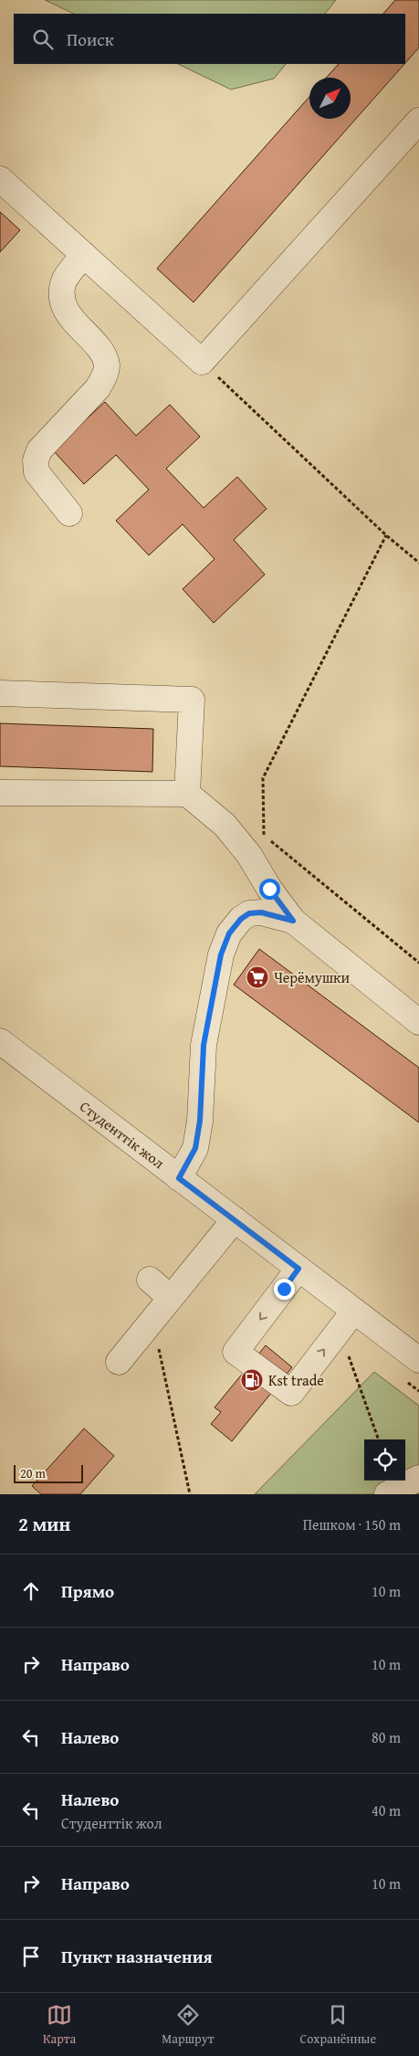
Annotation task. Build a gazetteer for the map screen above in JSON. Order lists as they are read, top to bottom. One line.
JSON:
{"streets":{"street":["Студенттік жол"]},"places":{"supermarket":["Черёмушки"],"fuel station":["Kst trade"]},"scale_bar":"20 m","north":"top right","page":{"search":"Поиск","scale":"20 m","heading":["2 мин","Пешком · 150 m"],"list":[["Прямо","10 m"],["Направо","10 m"],["Налево","80 m"],["Налево","Студенттік жол","40 m"],["Направо","10 m"],"Пункт назначения"],"nav":["Карта","Маршрут","Сохранённые"]}}
